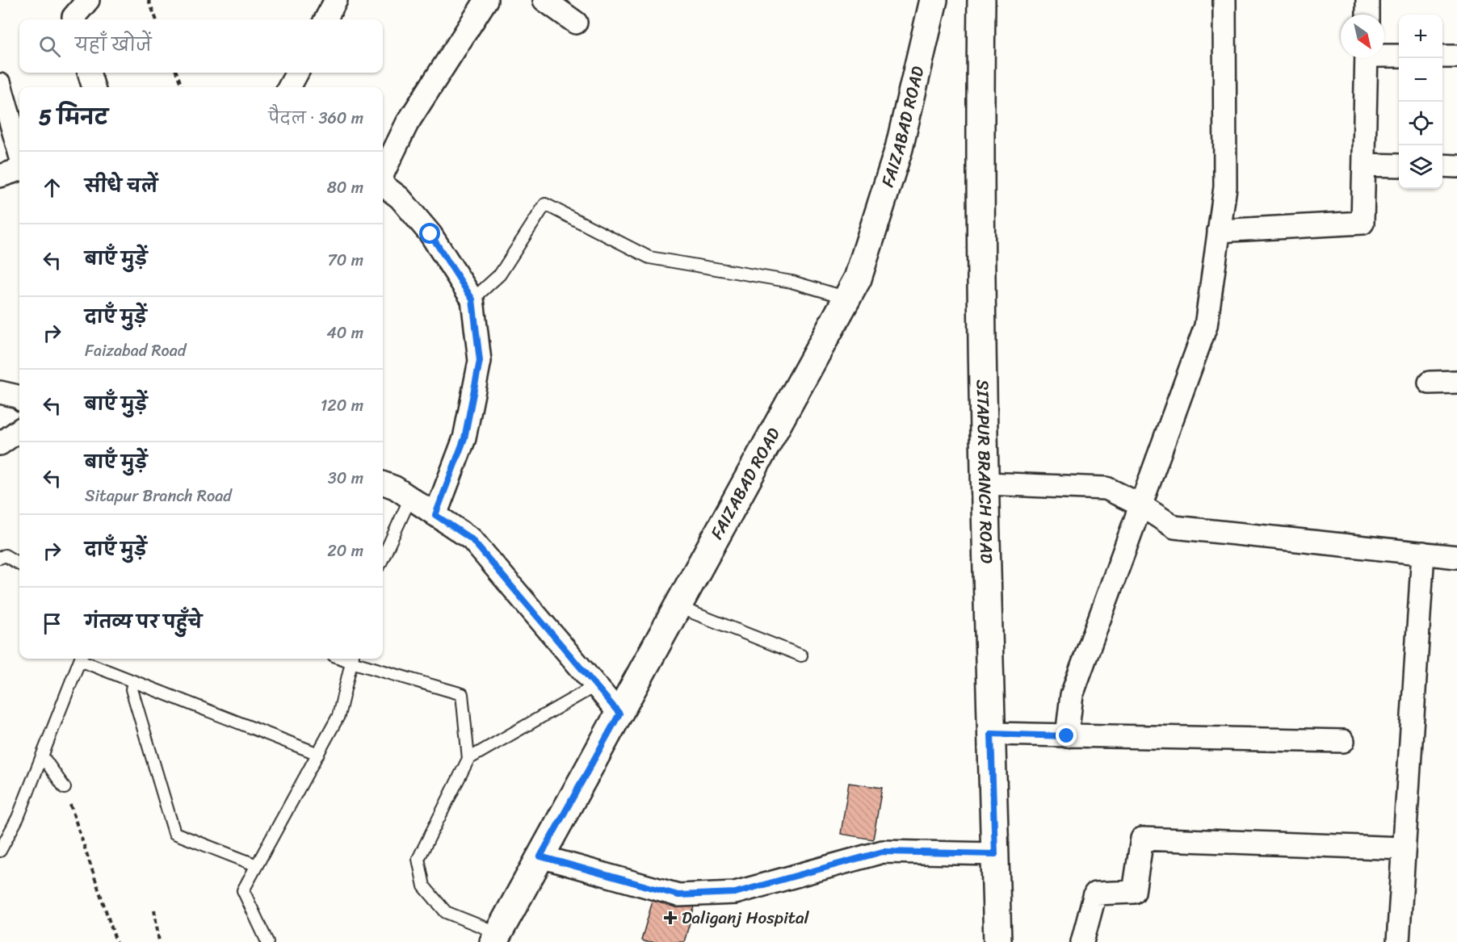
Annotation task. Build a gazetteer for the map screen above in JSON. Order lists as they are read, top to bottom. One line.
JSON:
{"streets":{"main road":["FAIZABAD ROAD","SITAPUR BRANCH ROAD"]},"places":{"health":["Daliganj Hospital"]},"north":"bottom right","page":{"map_buttons":["+","−"],"search":"यहाँ खोजें","heading":["5 मिनट","पैदल · 360 m"],"list":[["सीधे चलें","80 m"],["बाएँ मुड़ें","70 m"],["दाएँ मुड़ें","Faizabad Road","40 m"],["बाएँ मुड़ें","120 m"],["बाएँ मुड़ें","Sitapur Branch Road","30 m"],["दाएँ मुड़ें","20 m"],"गंतव्य पर पहुँचे"]}}
